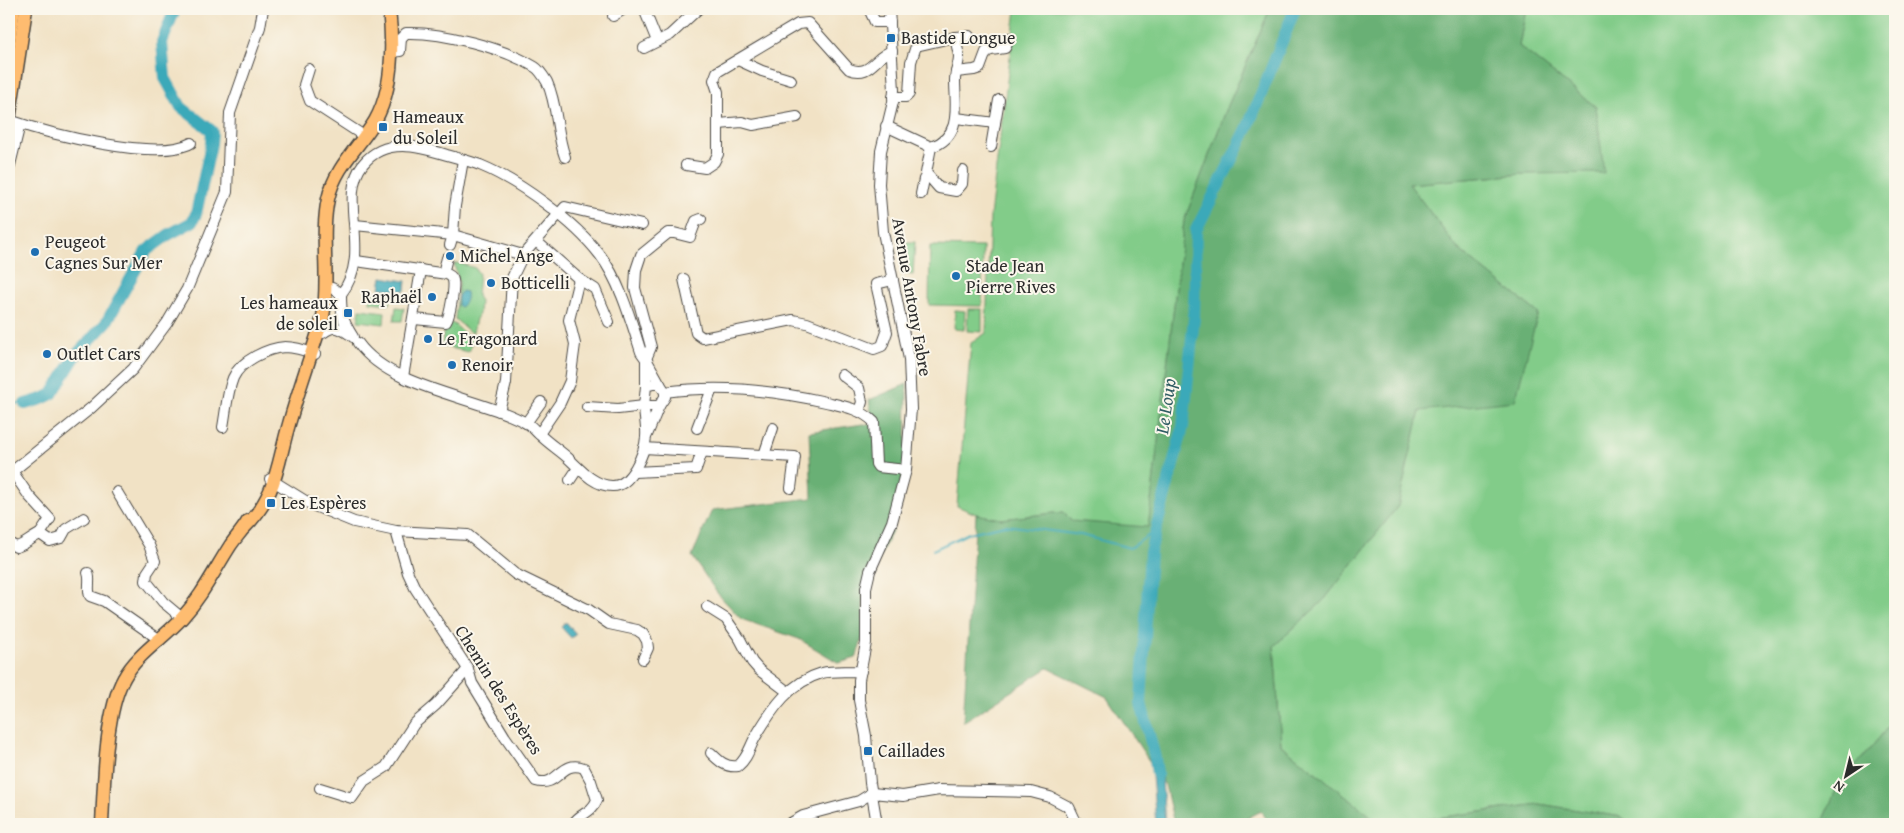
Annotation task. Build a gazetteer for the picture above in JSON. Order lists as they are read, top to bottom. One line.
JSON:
{"streets":{"street":["Avenue Antony Fabre","Chemin des Espères"]},"water":["Le Loup"],"places":{"transit":["Bastide Longue","Hameaux du Soleil","Les hameaux de soleil","Les Espères","Caillades"],"other":["Peugeot Cagnes Sur Mer","Michel Ange","Stade Jean Pierre Rives","Botticelli","Raphaël","Le Fragonard","Outlet Cars","Renoir"]},"north":"bottom left"}
